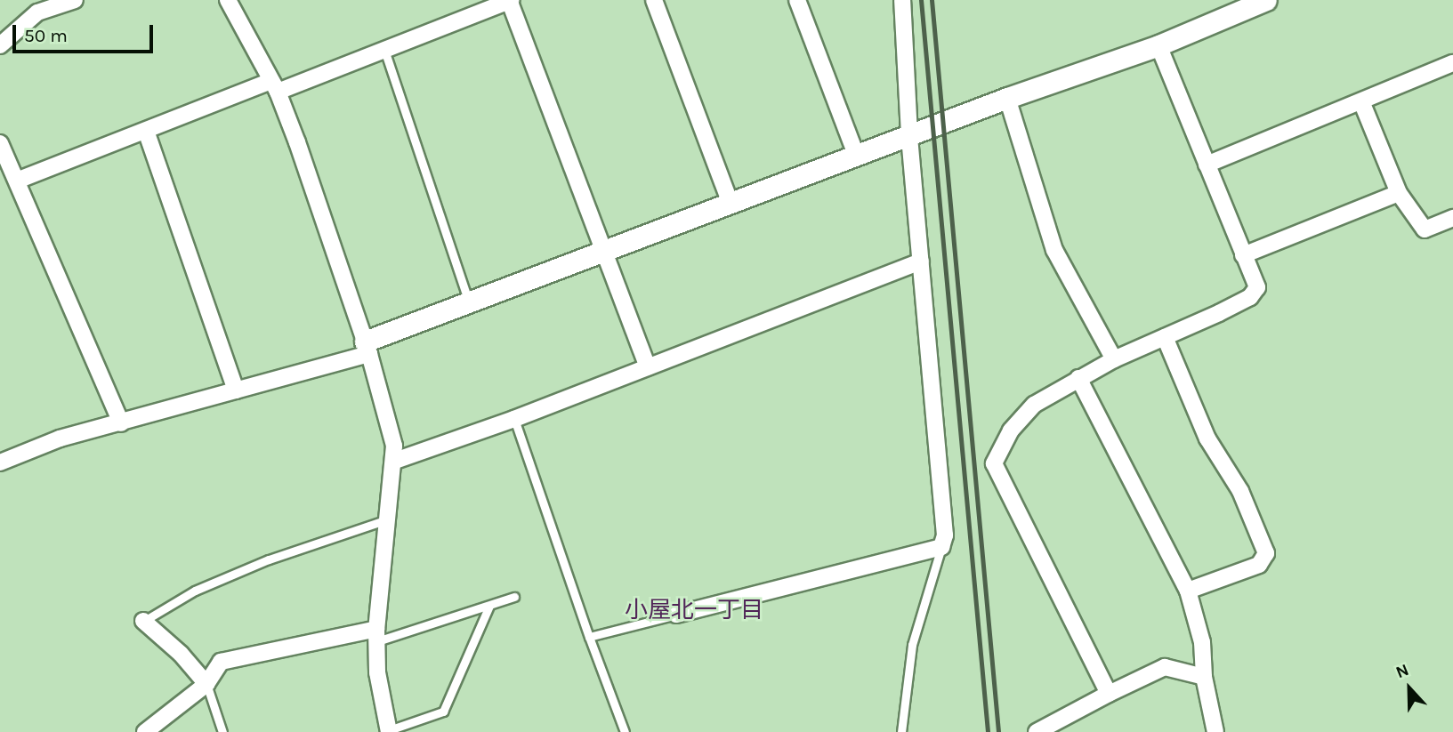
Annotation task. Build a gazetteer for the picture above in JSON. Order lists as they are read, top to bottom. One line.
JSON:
{"districts":["小屋北一丁目"],"scale_bar":"50 m","north":"top"}
